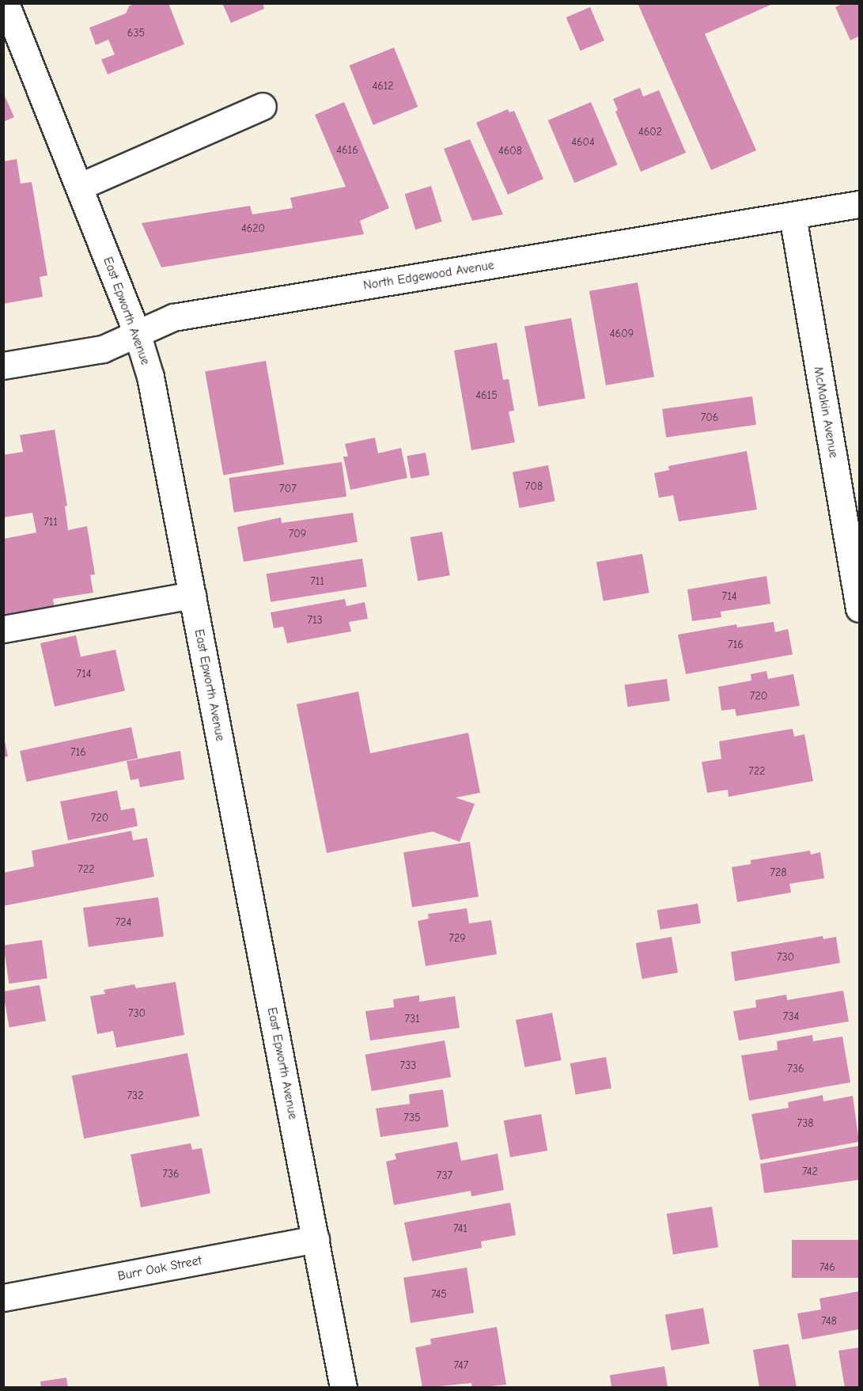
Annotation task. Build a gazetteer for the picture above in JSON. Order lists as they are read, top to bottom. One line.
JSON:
{"streets":{"street":["North Edgewood Avenue","East Epworth Avenue","McMakin Avenue","Burr Oak Street"]},"crossings":[["North Edgewood Avenue","East Epworth Avenue"],["North Edgewood Avenue","McMakin Avenue"],["East Epworth Avenue","Burr Oak Street"]],"house_numbers":["635","4612","4602","4604","4616","4608","4620","4609","4615","706","708","707","711","709","711","714","713","716","714","720","716","722","720","722","728","724","729","730","730","734","731","733","736","732","735","738","742","736","737","741","746","745","748","747"]}
